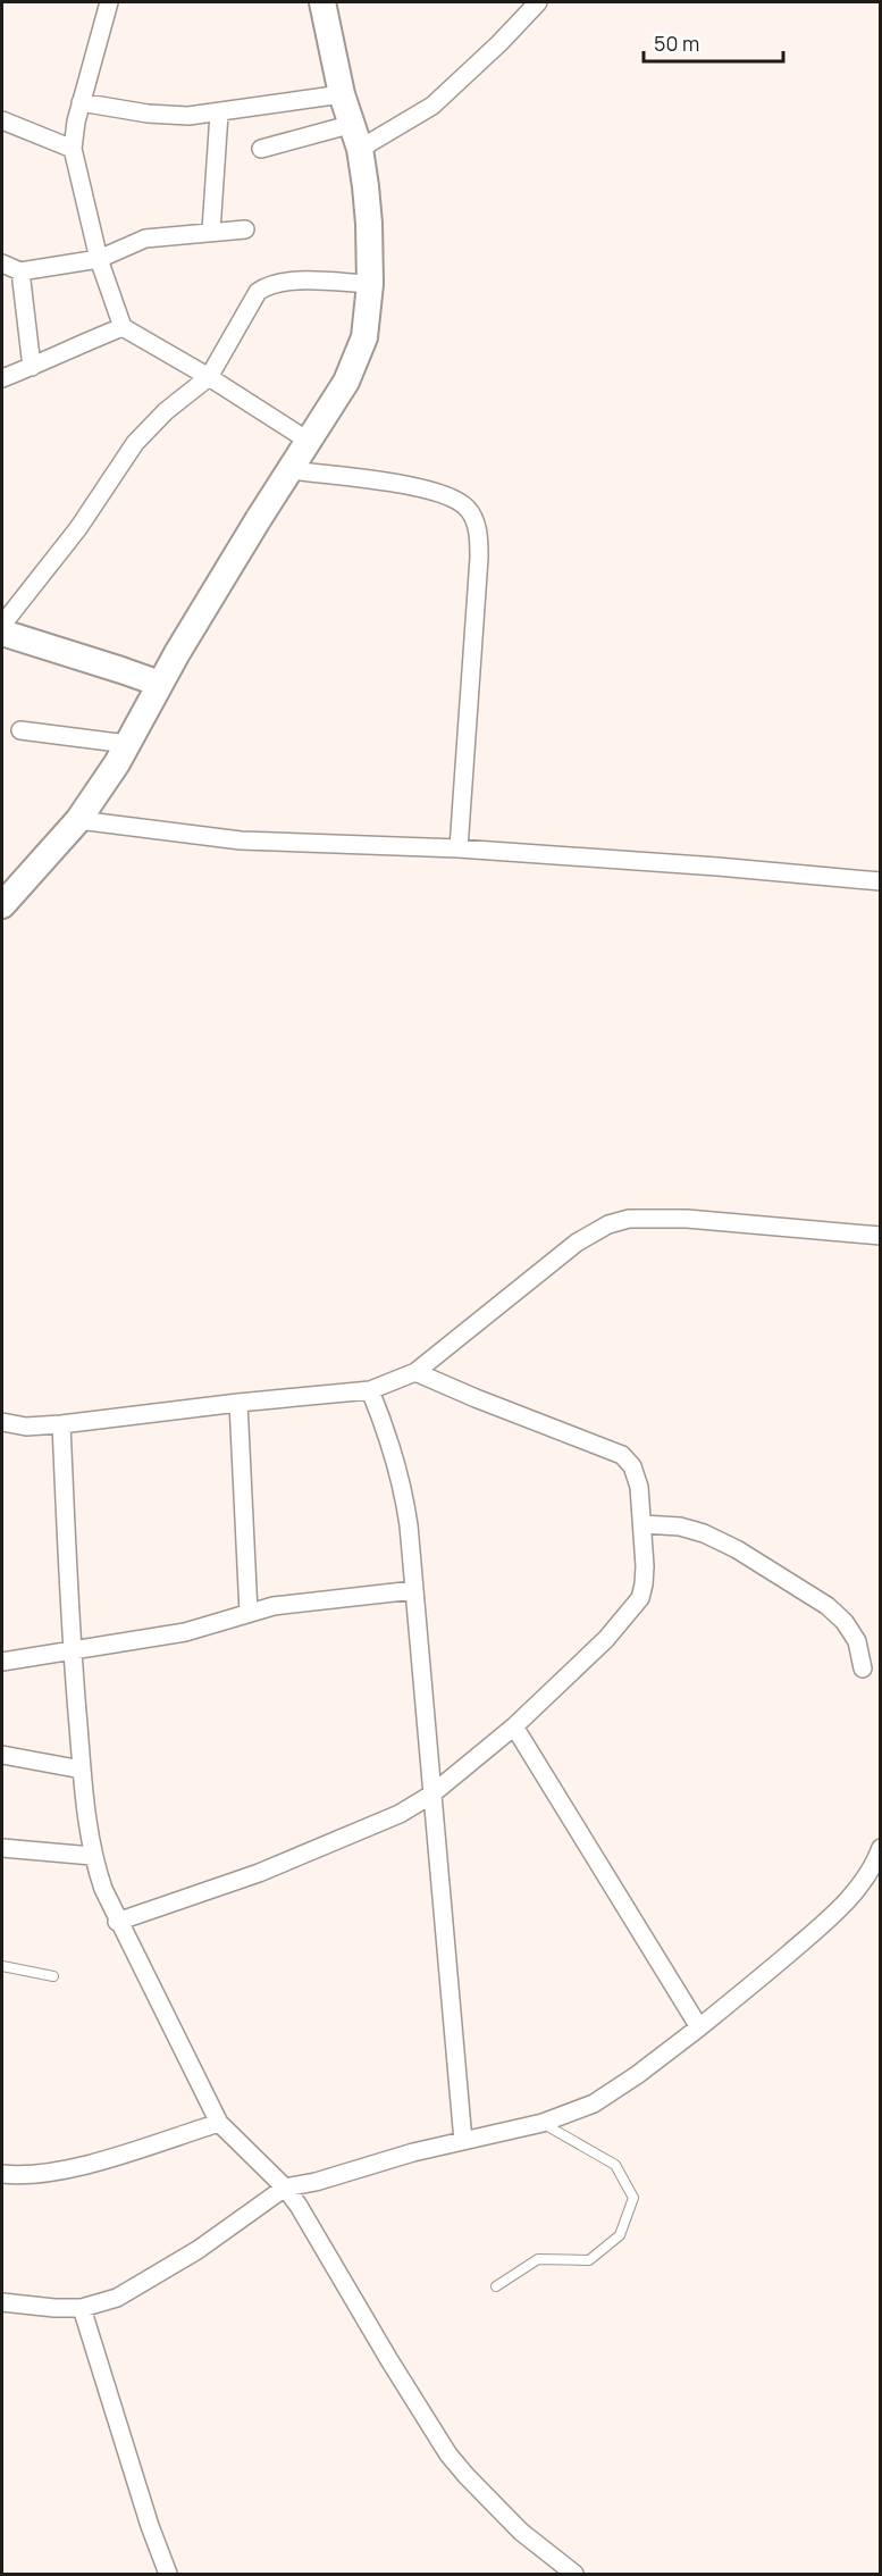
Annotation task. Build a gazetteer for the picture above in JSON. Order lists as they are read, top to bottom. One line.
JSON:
{"scale_bar":"50 m"}
